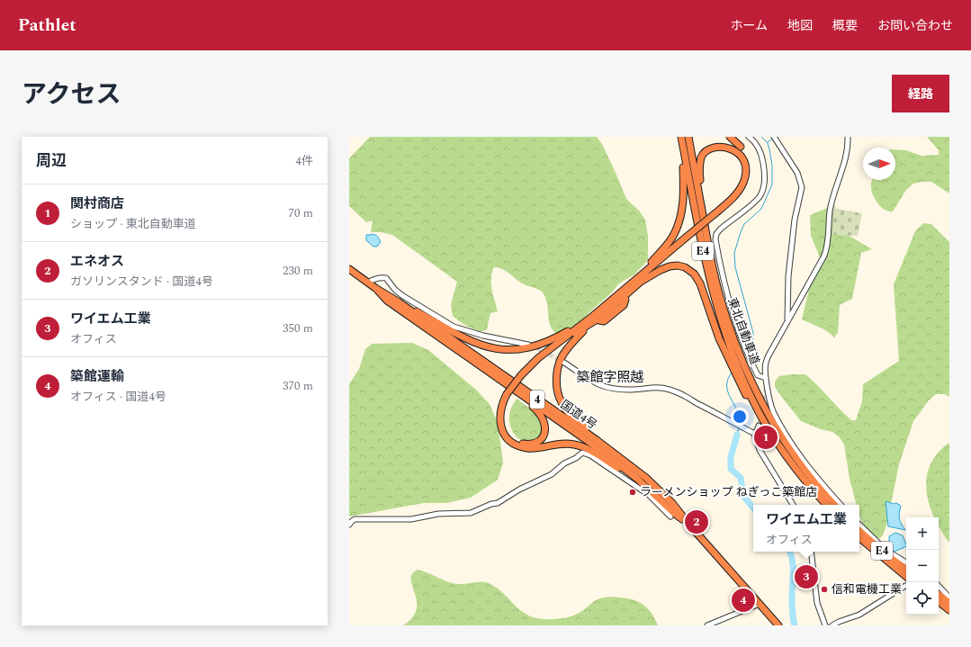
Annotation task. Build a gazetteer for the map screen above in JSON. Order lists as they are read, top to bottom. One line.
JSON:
{"streets":{"highway":["E4","東北自動車道","4","国道4号"]},"districts":["築館字照越"],"places":["ラーメンショップ ねぎっこ築館店","信和電機工業"],"north":"right","page":{"header":"Pathlet","nav":["ホーム","地図","概要","お問い合わせ"],"title":"アクセス","buttons":"経路","heading":["周辺","4件"],"list":[{"mark":"1","name":"関村商店","note":"ショップ · 東北自動車道","value":"70 m"},{"mark":"2","name":"エネオス","note":"ガソリンスタンド · 国道4号","value":"230 m"},{"mark":"3","name":"ワイエム工業","note":"オフィス","value":"350 m"},{"mark":"4","name":"築館運輸","note":"オフィス · 国道4号","value":"370 m"}],"pins":["1","2","3","4"],"popup":["ワイエム工業","オフィス"],"map_buttons":["+","−"]}}
